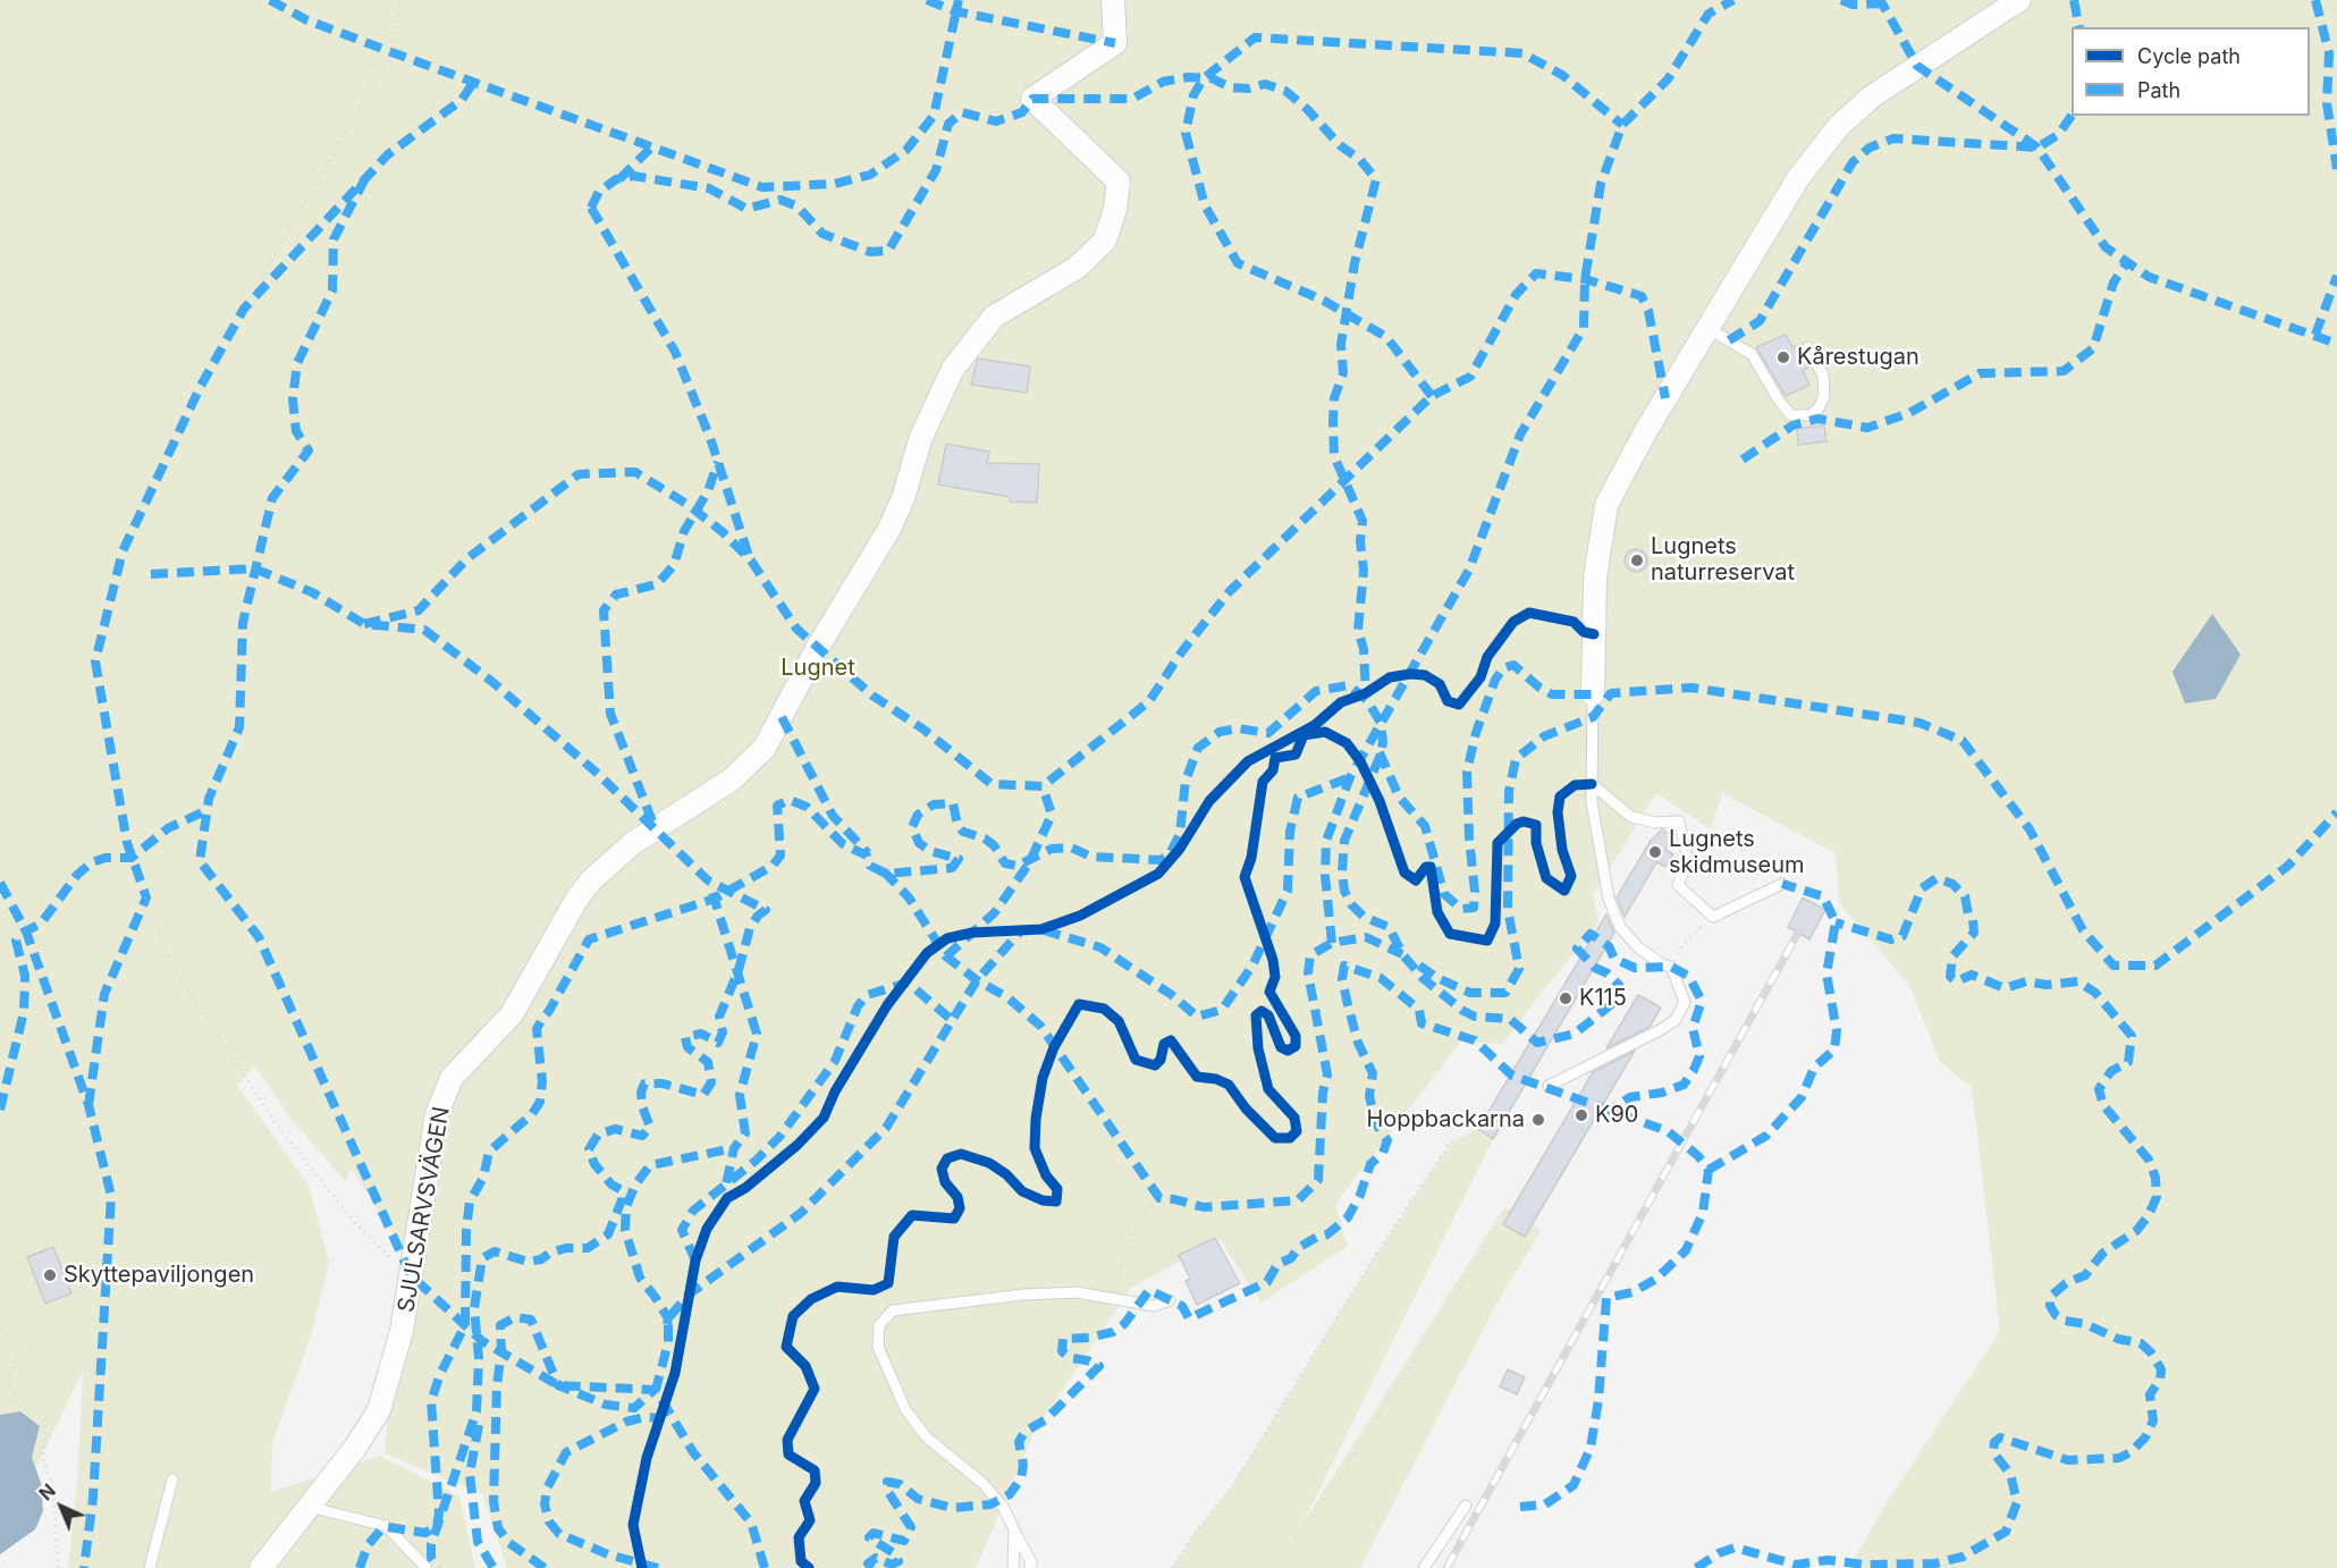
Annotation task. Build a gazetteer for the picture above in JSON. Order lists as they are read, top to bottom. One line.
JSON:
{"streets":{"street":["SJULSARVSVÄGEN"]},"parks":["Lugnet"],"places":["Kårestugan","Lugnets naturreservat","Lugnets skidmuseum","K115","K90","Hoppbackarna","Skyttepaviljongen"],"legend":["Cycle path","Path"],"north":"top left"}
